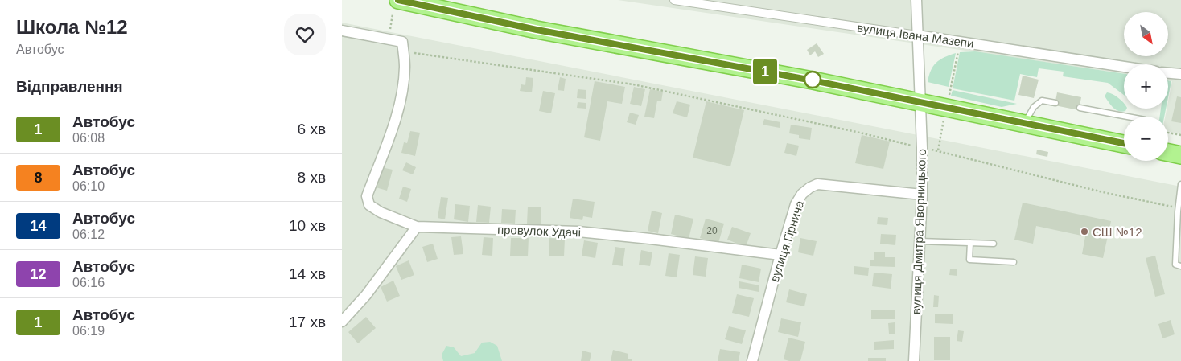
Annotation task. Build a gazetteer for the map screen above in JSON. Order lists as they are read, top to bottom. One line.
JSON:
{"streets":{"street":["вулиця Івана Мазепи","провулок Удачі","вулиця Дмитра Яворницького","вулиця Гірнича"]},"crossings":[["вулиця Івана Мазепи","вулиця Дмитра Яворницького"],["провулок Удачі","вулиця Гірнича"],["вулиця Дмитра Яворницького","вулиця Гірнича"]],"places":["СШ №12"],"lines":["bus line 1"],"house_numbers":["20"],"north":"bottom right","page":{"heading":[["Школа №12","Автобус"],"Відправлення"],"on_map":"1","map_buttons":["+","−"],"list":[{"mark":"1","name":"Автобус","note":"06:08","value":"6 хв"},{"mark":"8","name":"Автобус","note":"06:10","value":"8 хв"},{"mark":"14","name":"Автобус","note":"06:12","value":"10 хв"},{"mark":"12","name":"Автобус","note":"06:16","value":"14 хв"},{"mark":"1","name":"Автобус","note":"06:19","value":"17 хв"}]}}
